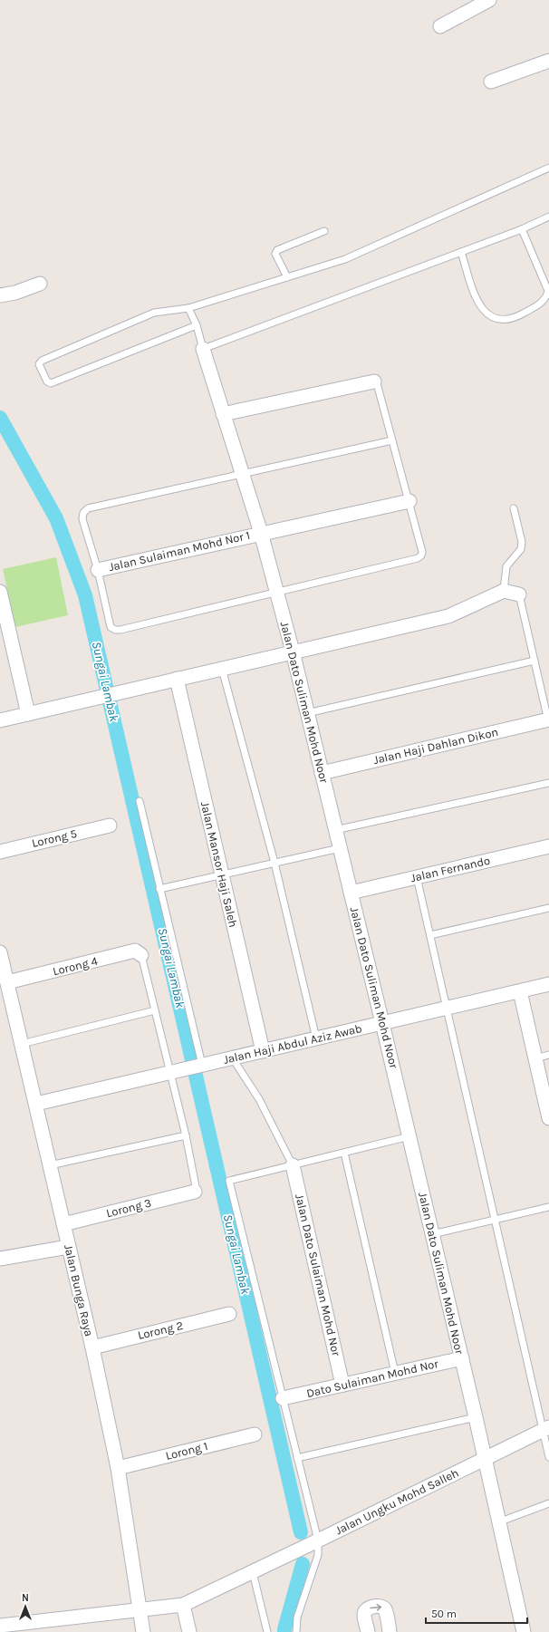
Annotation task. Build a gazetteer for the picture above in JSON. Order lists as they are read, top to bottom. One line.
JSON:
{"streets":{"street":["Jalan Sulaiman Mohd Nor 1","Jalan Dato Suliman Mohd Noor","Jalan Haji Dahlan Dikon","Lorong 5","Jalan Mansor Haji Saleh","Jalan Fernando","Lorong 4","Jalan Haji Abdul Aziz Awab","Lorong 3","Jalan Dato Sulaiman Mohd Nor","Jalan Bunga Raya","Lorong 2","Dato Sulaiman Mohd Nor","Lorong 1","Jalan Ungku Mohd Salleh"]},"crossings":[["Jalan Sulaiman Mohd Nor 1","Jalan Dato Suliman Mohd Noor"],["Jalan Dato Suliman Mohd Noor","Jalan Haji Dahlan Dikon"],["Jalan Dato Suliman Mohd Noor","Jalan Fernando"],["Jalan Dato Suliman Mohd Noor","Jalan Haji Abdul Aziz Awab"],["Jalan Dato Suliman Mohd Noor","Dato Sulaiman Mohd Nor"],["Jalan Dato Suliman Mohd Noor","Jalan Ungku Mohd Salleh"],["Jalan Mansor Haji Saleh","Jalan Haji Abdul Aziz Awab"],["Lorong 4","Jalan Bunga Raya"],["Jalan Haji Abdul Aziz Awab","Jalan Bunga Raya"],["Lorong 3","Jalan Bunga Raya"],["Jalan Dato Sulaiman Mohd Nor","Dato Sulaiman Mohd Nor"],["Jalan Bunga Raya","Lorong 2"],["Jalan Bunga Raya","Lorong 1"],["Jalan Bunga Raya","Jalan Ungku Mohd Salleh"]],"water":["Sungai Lambak"],"scale_bar":"50 m","north":"top"}
